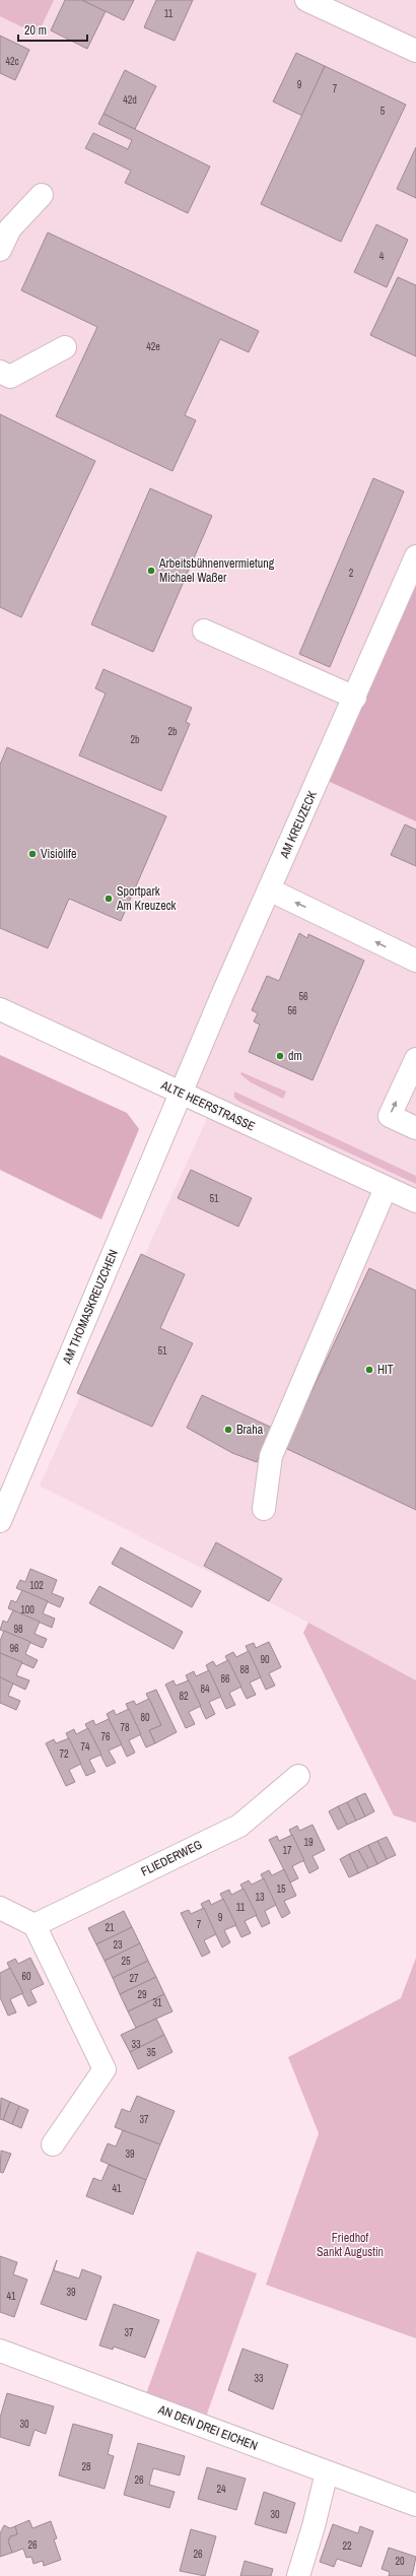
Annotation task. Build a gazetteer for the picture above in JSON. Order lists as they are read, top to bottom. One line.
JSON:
{"streets":{"street":["AM KREUZECK","ALTE HEERSTRASSE","AM THOMASKREUZCHEN","FLIEDERWEG","AN DEN DREI EICHEN"]},"crossings":[["AM KREUZECK","ALTE HEERSTRASSE"],["AM KREUZECK","AM THOMASKREUZCHEN"],["ALTE HEERSTRASSE","AM THOMASKREUZCHEN"]],"parks":["Friedhof Sankt Augustin"],"places":["Arbeitsbühnenvermietung Michael Waßer","Visiolife","Sportpark Am Kreuzeck","dm","HIT","Braha"],"house_numbers":["11","42c","9","7","42d","5","4","42e","2","2b","2b","56","56","51","51","102","100","98","96","90","88","86","84","82","80","78","76","74","72","19","17","15","13","11","9","7","21","23","25","60","27","29","31","33","35","37","39","41","39","41","37","33","30","28","26","24","30","26","22","26","20"],"scale_bar":"20 m"}
